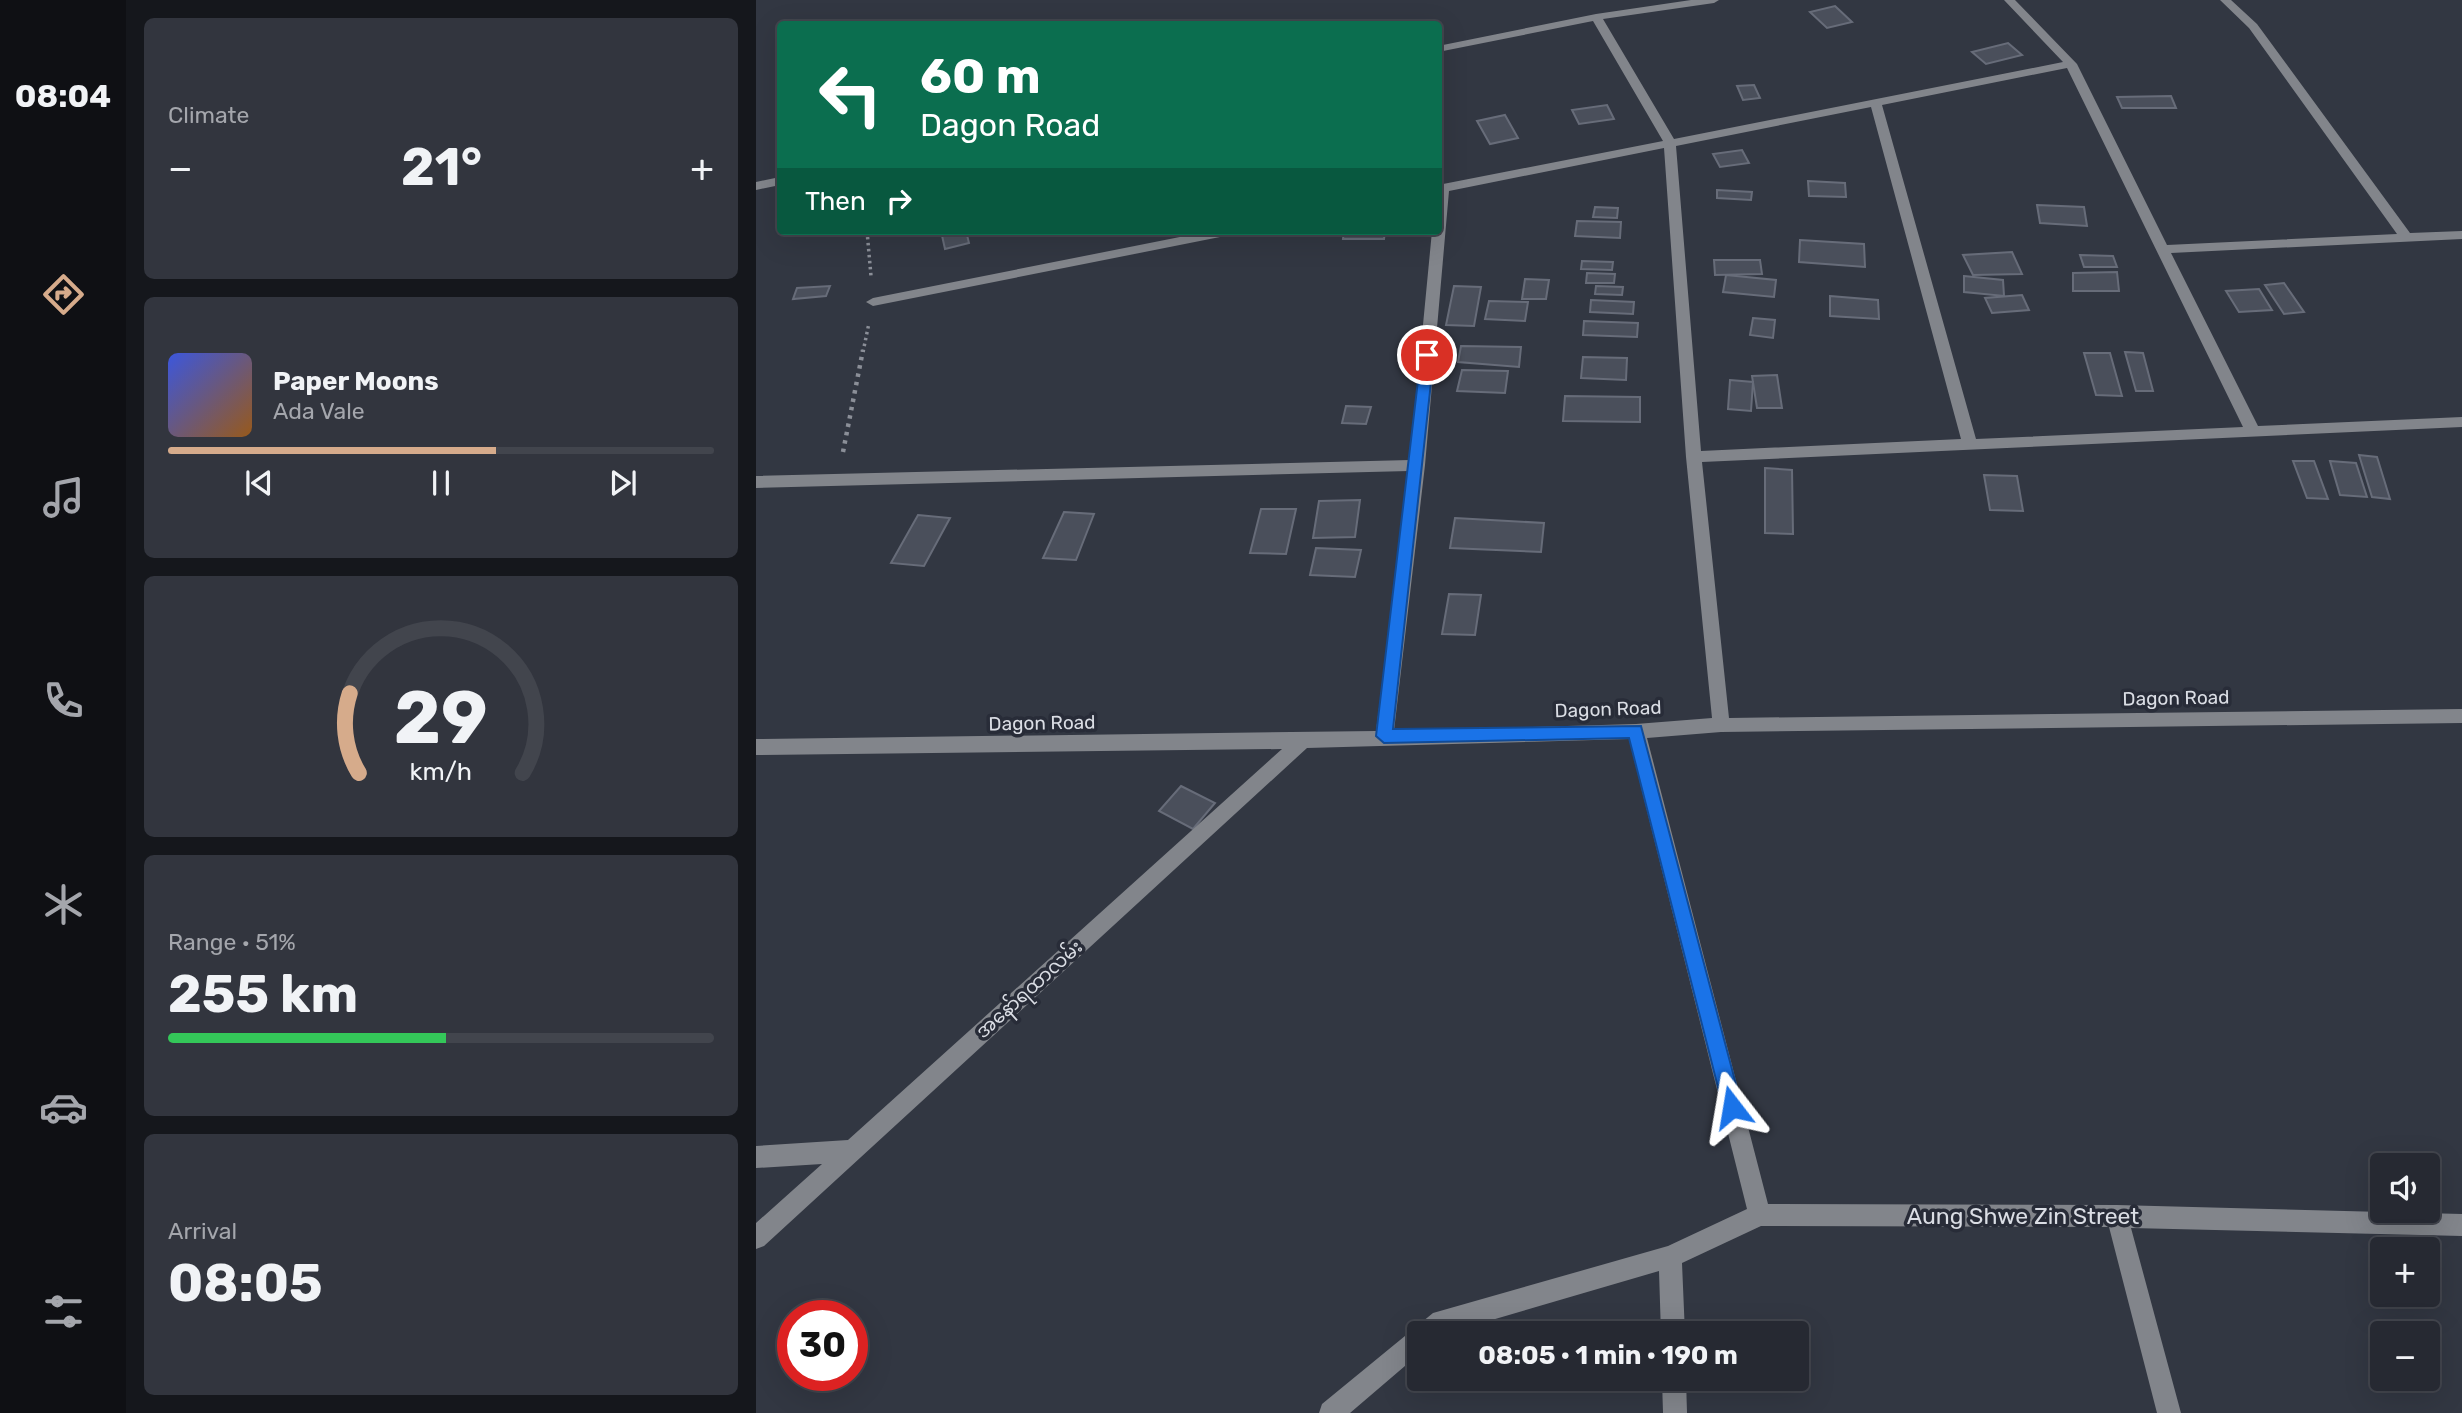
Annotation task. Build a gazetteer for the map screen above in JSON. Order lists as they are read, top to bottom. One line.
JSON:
{"streets":{"street":["Dagon Road","အနော်ရထာလမ်း","Aung Shwe Zin Street"]},"crossings":[["Dagon Road","အနော်ရထာလမ်း"]],"page":{"tabs":"08:04","tile":["Climate",["Range · 51%","255 km"],["Arrival","08:05"]],"turn":["60 m","Dagon Road"],"heat":["−","21°","+"],"then":"Then","song":["Paper Moons","Ada Vale"],"map_buttons":["+","−"],"limit":"30","trip":"08:05 · 1 min · 190 m","gauge":["29","km/h"]}}
